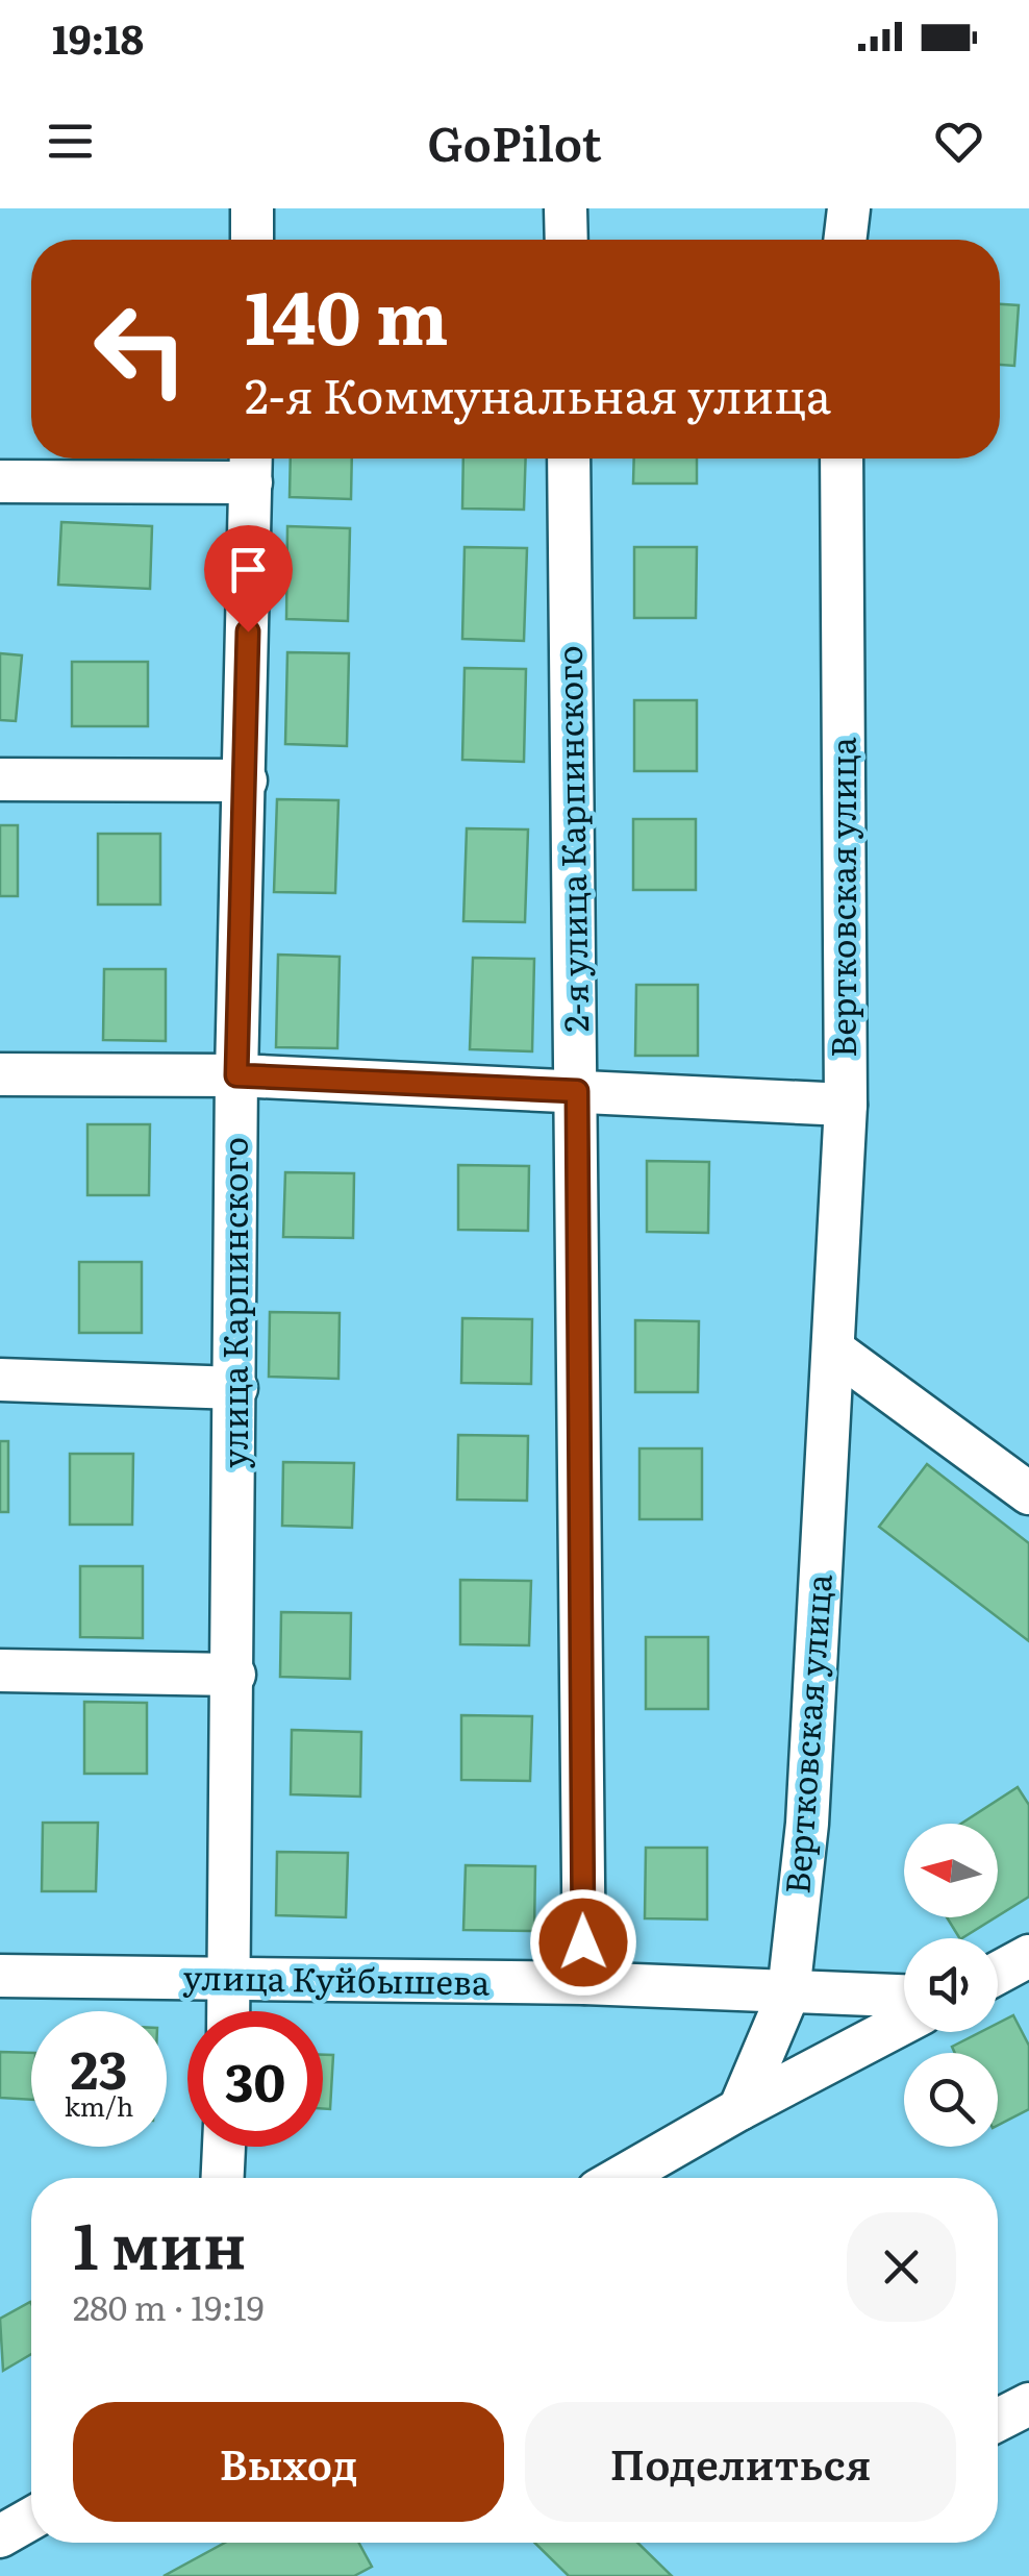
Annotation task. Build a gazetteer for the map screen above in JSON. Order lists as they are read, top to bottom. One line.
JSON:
{"streets":{"street":["2-я улица Карпинского","Вертковская улица","улица Карпинского","улица Куйбышева"]},"crossings":[["2-я улица Карпинского","улица Куйбышева"],["Вертковская улица","улица Куйбышева"],["улица Карпинского","улица Куйбышева"]],"north":"left","page":{"status":"19:18","header":"GoPilot","turn":["140 m","2-я Коммунальная улица"],"speed":"23 km/h","limit":"30","heading":["1 мин","280 m · 19:19"],"buttons":["Выход","Поделиться"]}}
